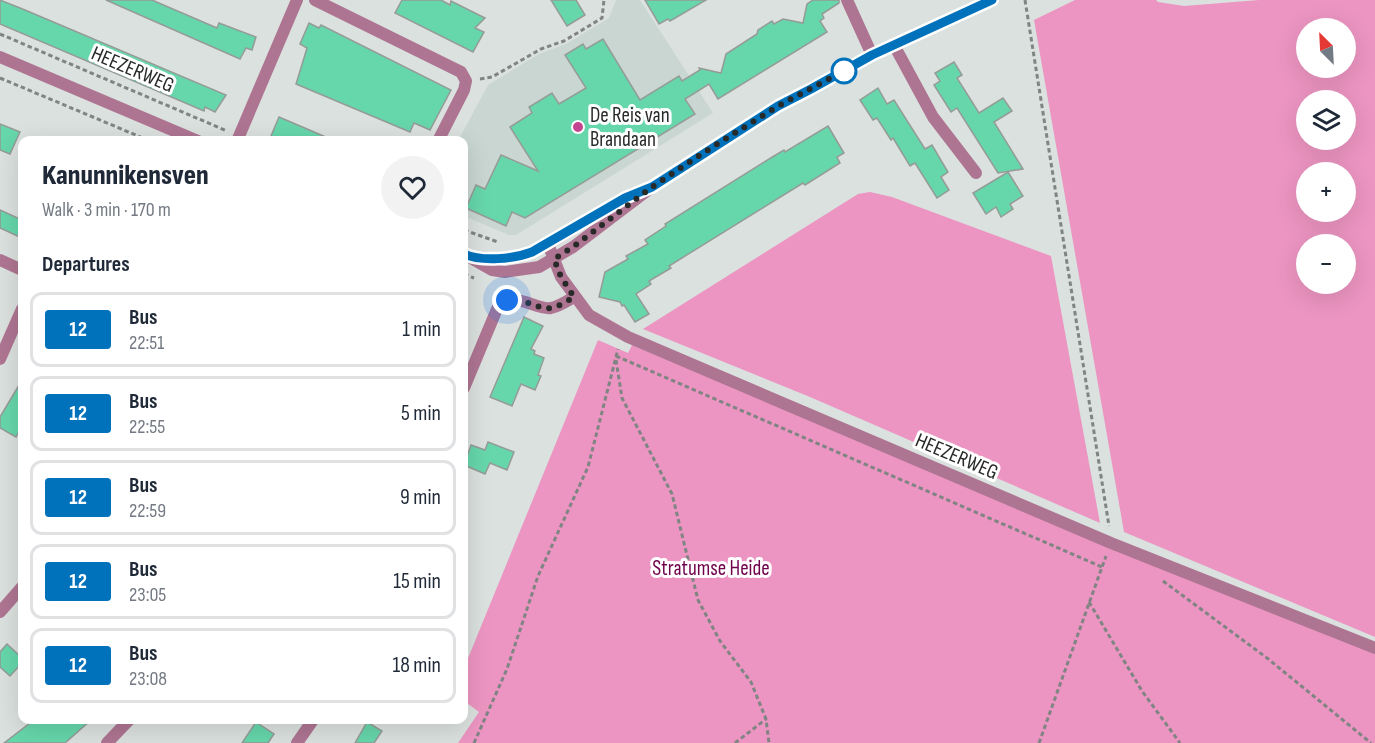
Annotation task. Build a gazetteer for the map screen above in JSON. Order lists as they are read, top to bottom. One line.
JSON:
{"streets":{"street":["HEEZERWEG"]},"parks":["Stratumse Heide"],"places":["De Reis van Brandaan"],"lines":["bus line 12"],"north":"top left","page":{"map_buttons":["+","−"],"heading":[["Kanunnikensven","Walk · 3 min · 170 m"],"Departures"],"list":[{"mark":"12","name":"Bus","note":"22:51","value":"1 min"},{"mark":"12","name":"Bus","note":"22:55","value":"5 min"},{"mark":"12","name":"Bus","note":"22:59","value":"9 min"},{"mark":"12","name":"Bus","note":"23:05","value":"15 min"},{"mark":"12","name":"Bus","note":"23:08","value":"18 min"}]}}
